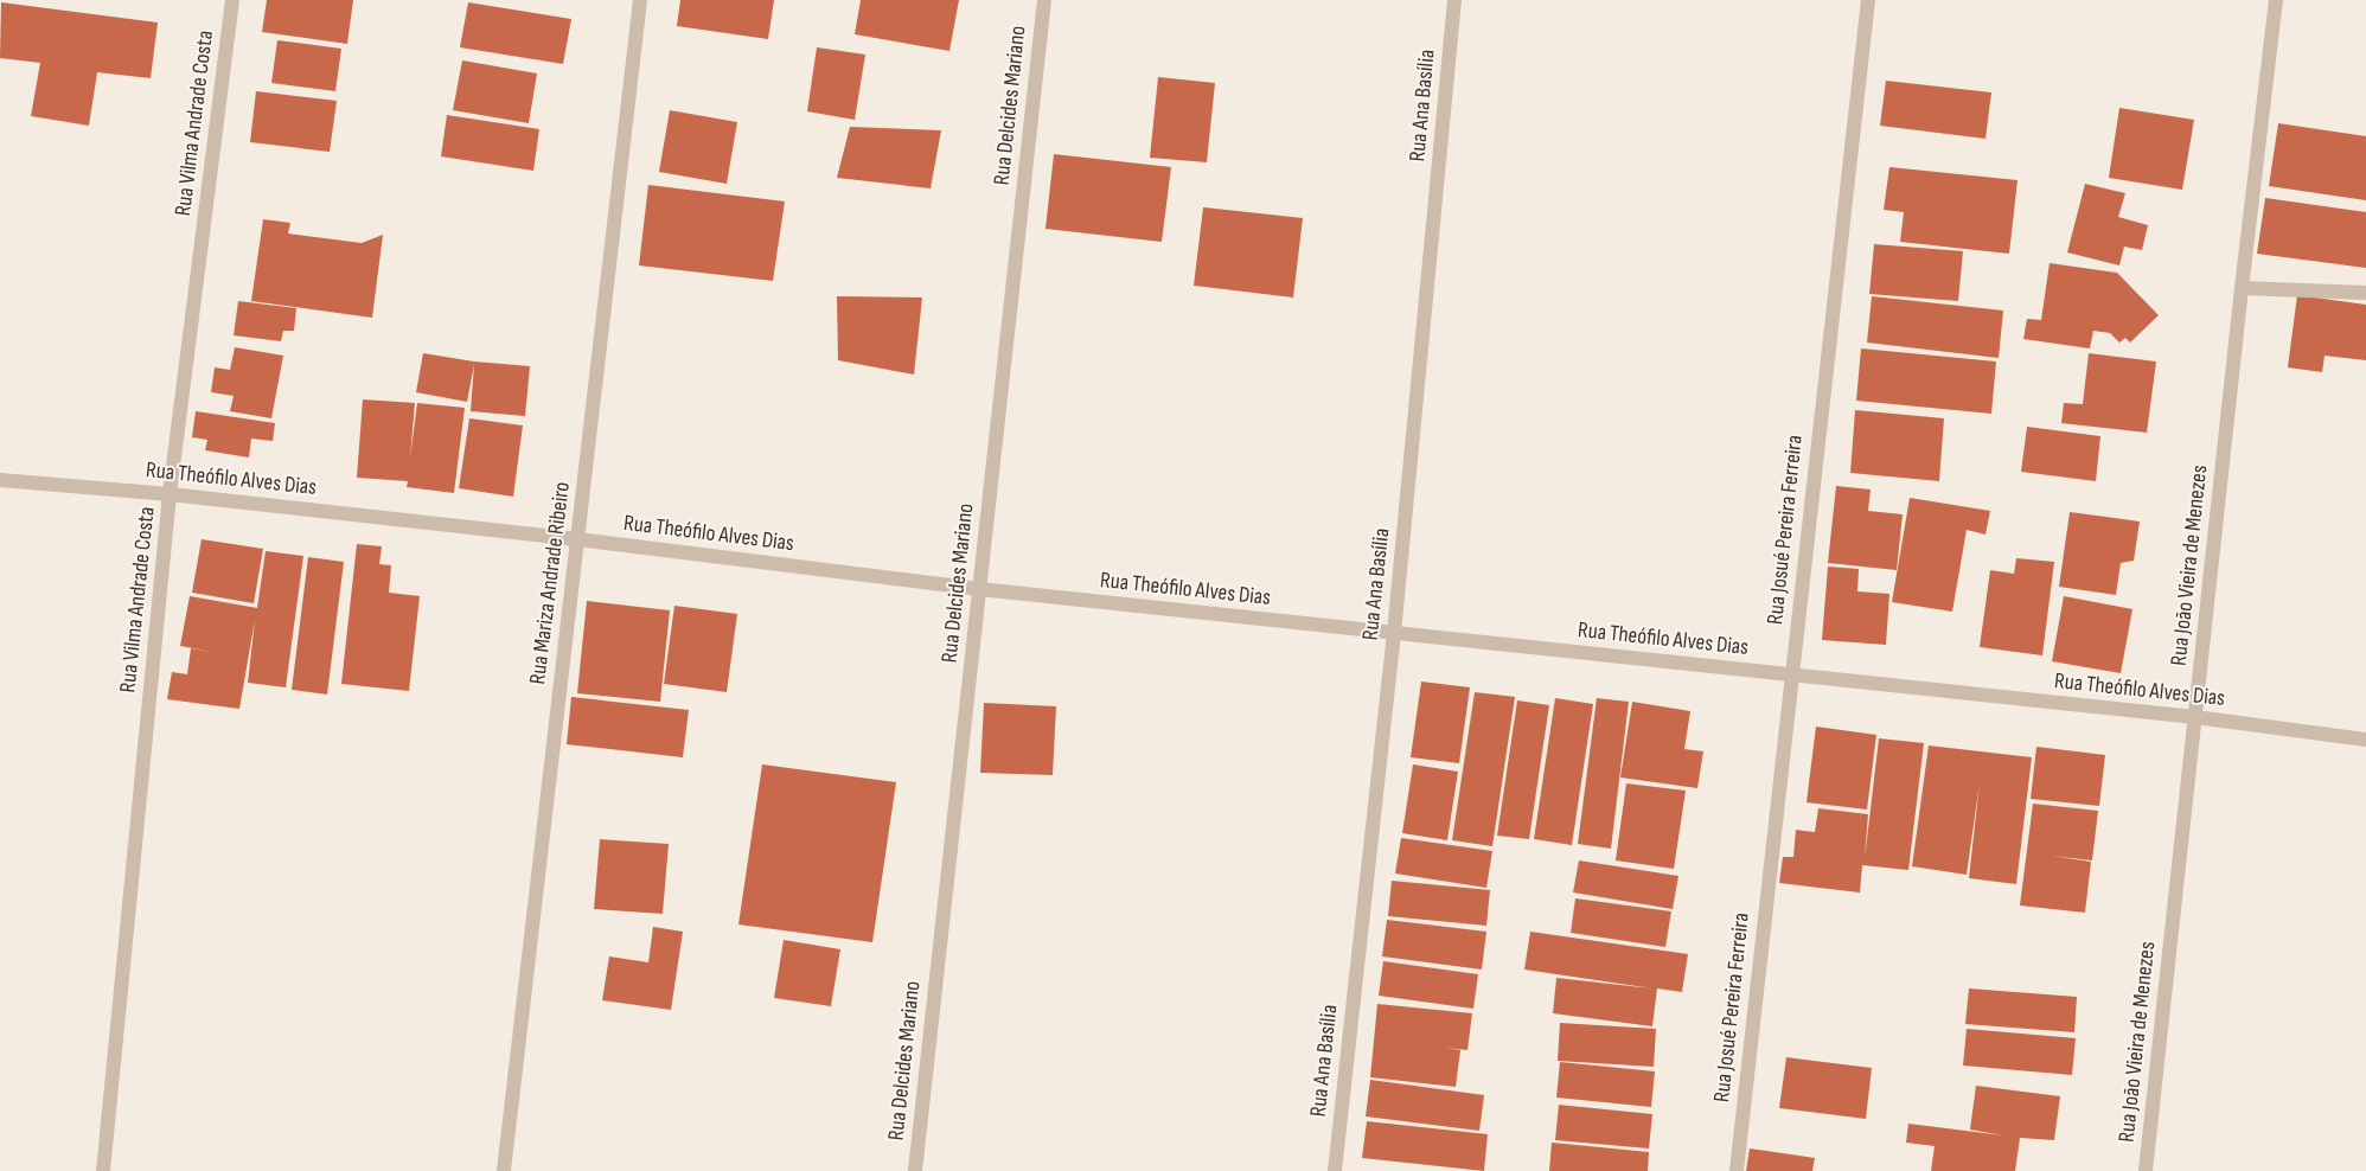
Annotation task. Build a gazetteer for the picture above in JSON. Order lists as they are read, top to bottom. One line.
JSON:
{"streets":{"street":["Rua Delcides Mariano","Rua Ana Basília","Rua Vilma Andrade Costa","Rua Theófilo Alves Dias","Rua Josué Pereira Ferreira","Rua João Vieira de Menezes","Rua Mariza Andrade Ribeiro"]},"crossings":[["Rua Delcides Mariano","Rua Theófilo Alves Dias"],["Rua Ana Basília","Rua Theófilo Alves Dias"],["Rua Vilma Andrade Costa","Rua Theófilo Alves Dias"],["Rua Theófilo Alves Dias","Rua Josué Pereira Ferreira"],["Rua Theófilo Alves Dias","Rua João Vieira de Menezes"],["Rua Theófilo Alves Dias","Rua Mariza Andrade Ribeiro"]]}
